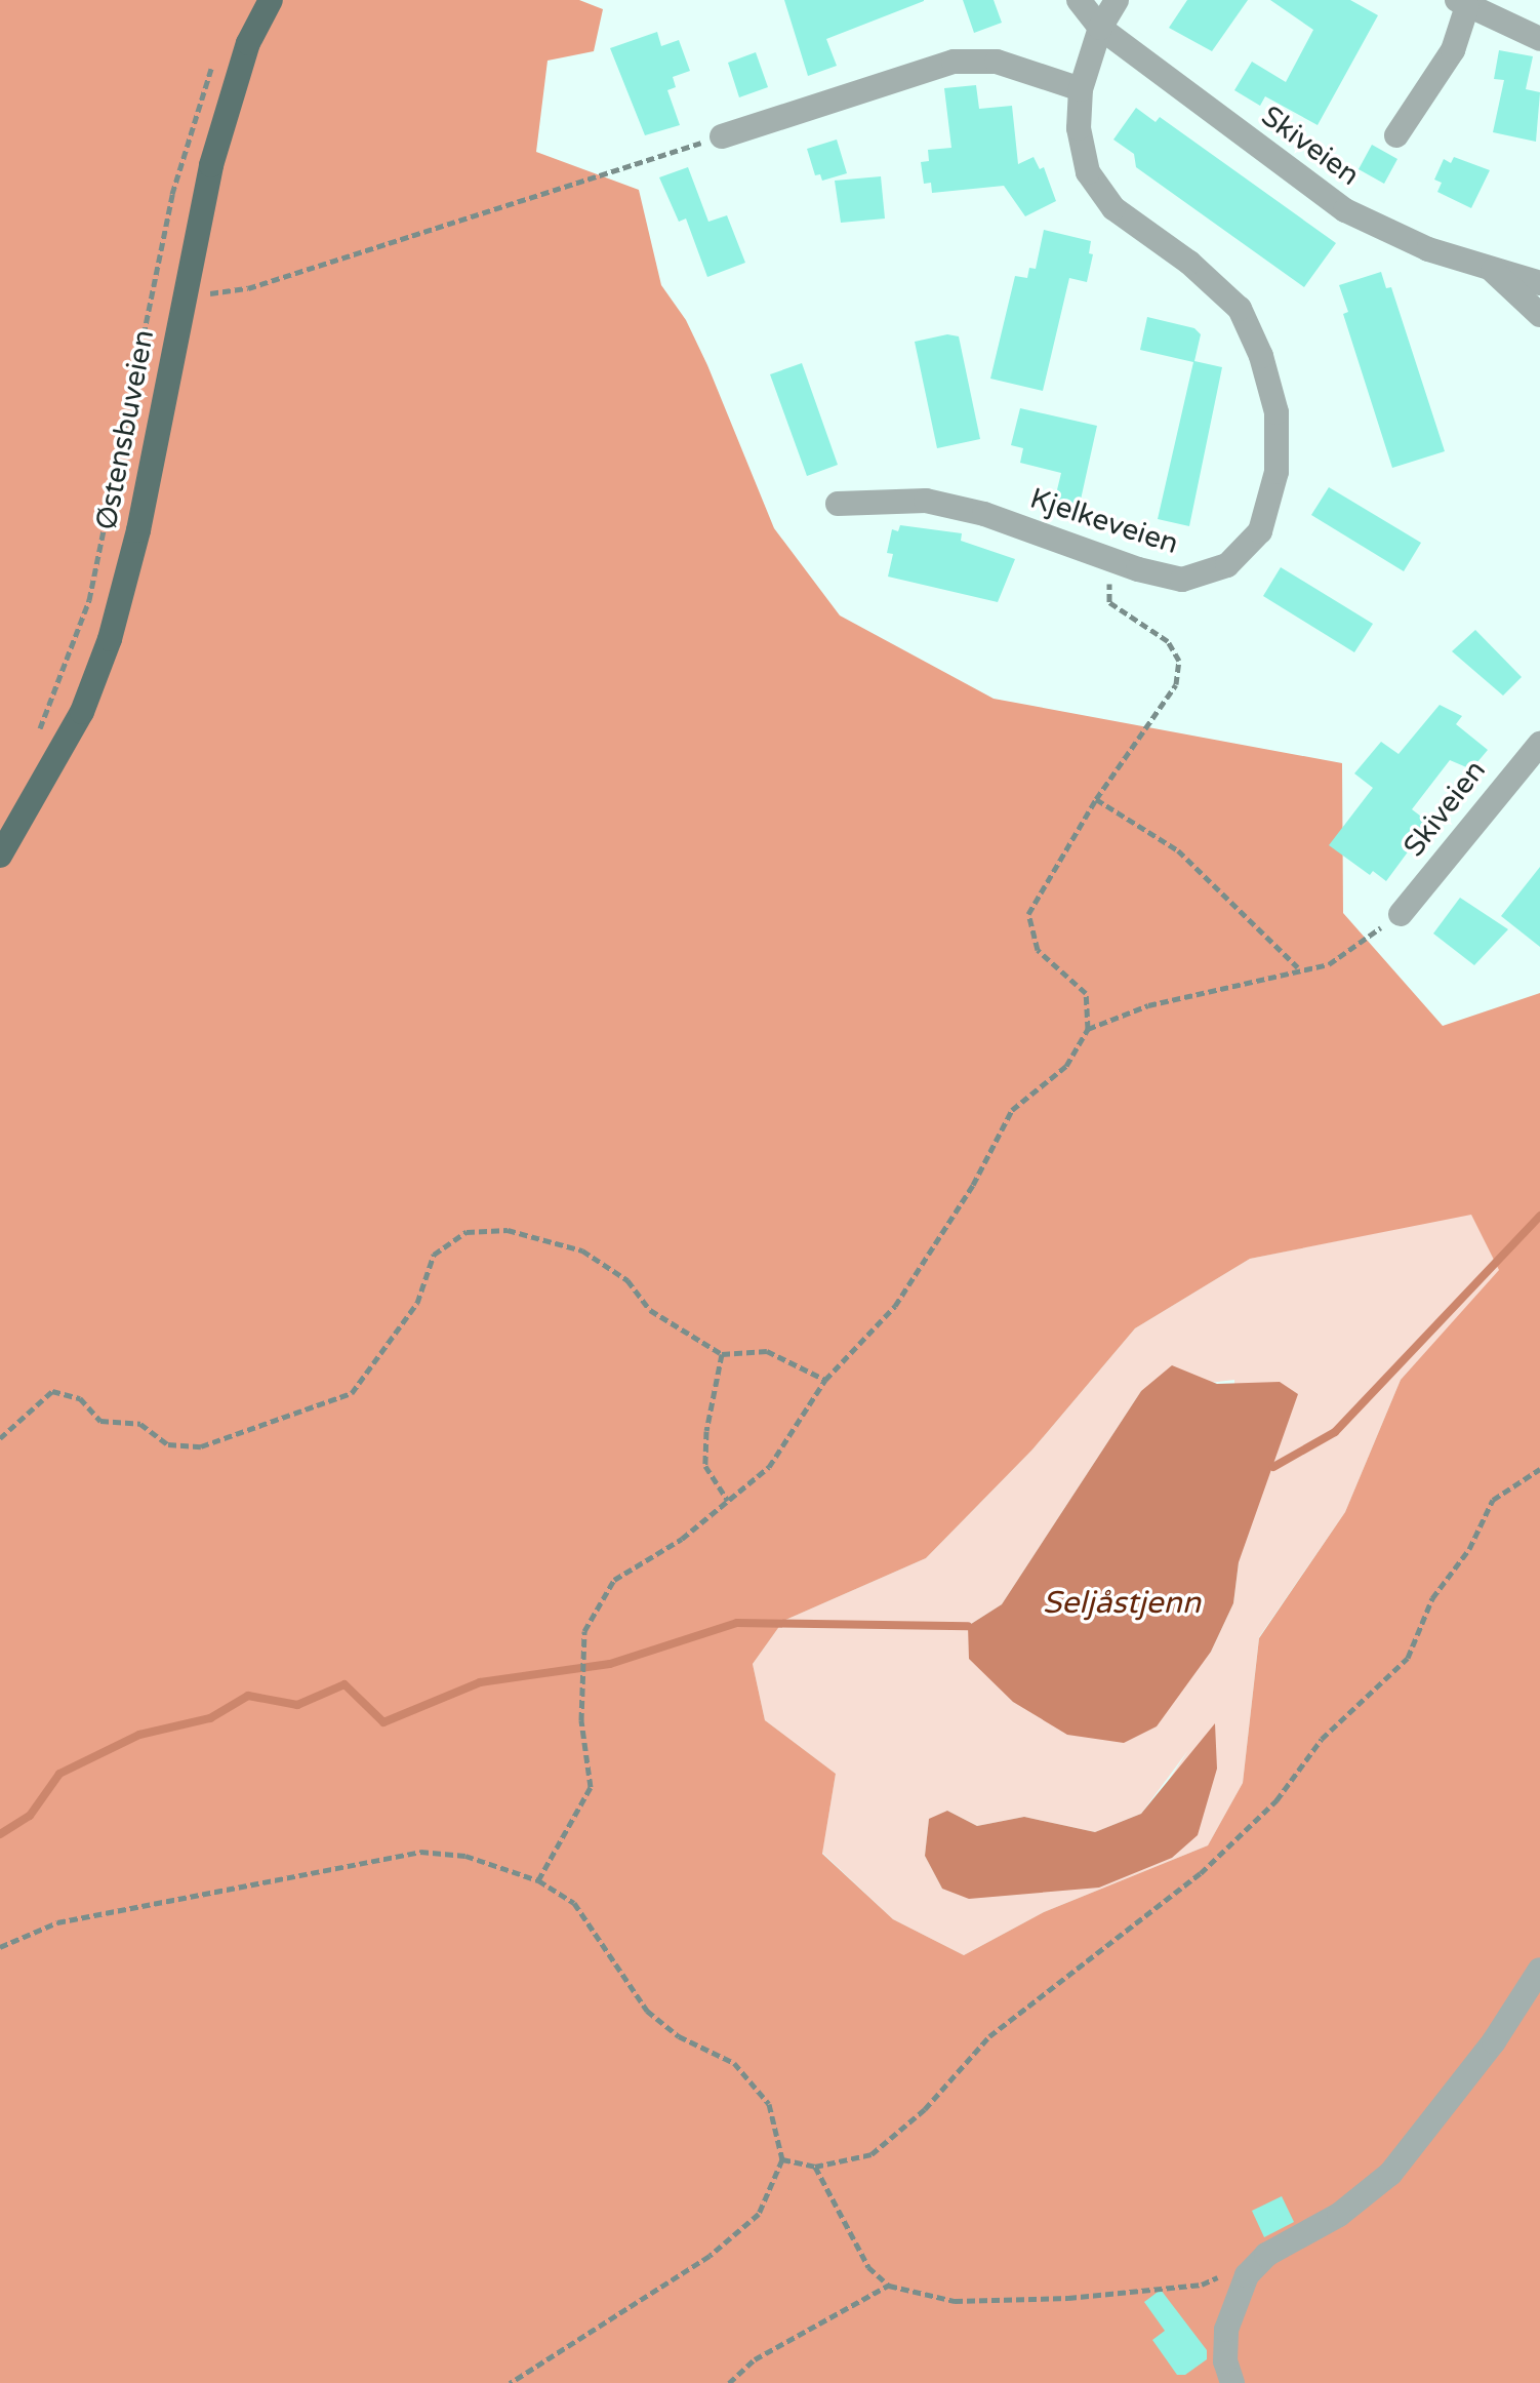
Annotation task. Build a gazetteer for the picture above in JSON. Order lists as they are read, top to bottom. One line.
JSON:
{"streets":{"main road":["Østensbuveien"],"street":["Skiveien","Kjelkeveien"]},"crossings":[["Skiveien","Kjelkeveien"]],"water":["Seljåstjenn"]}
